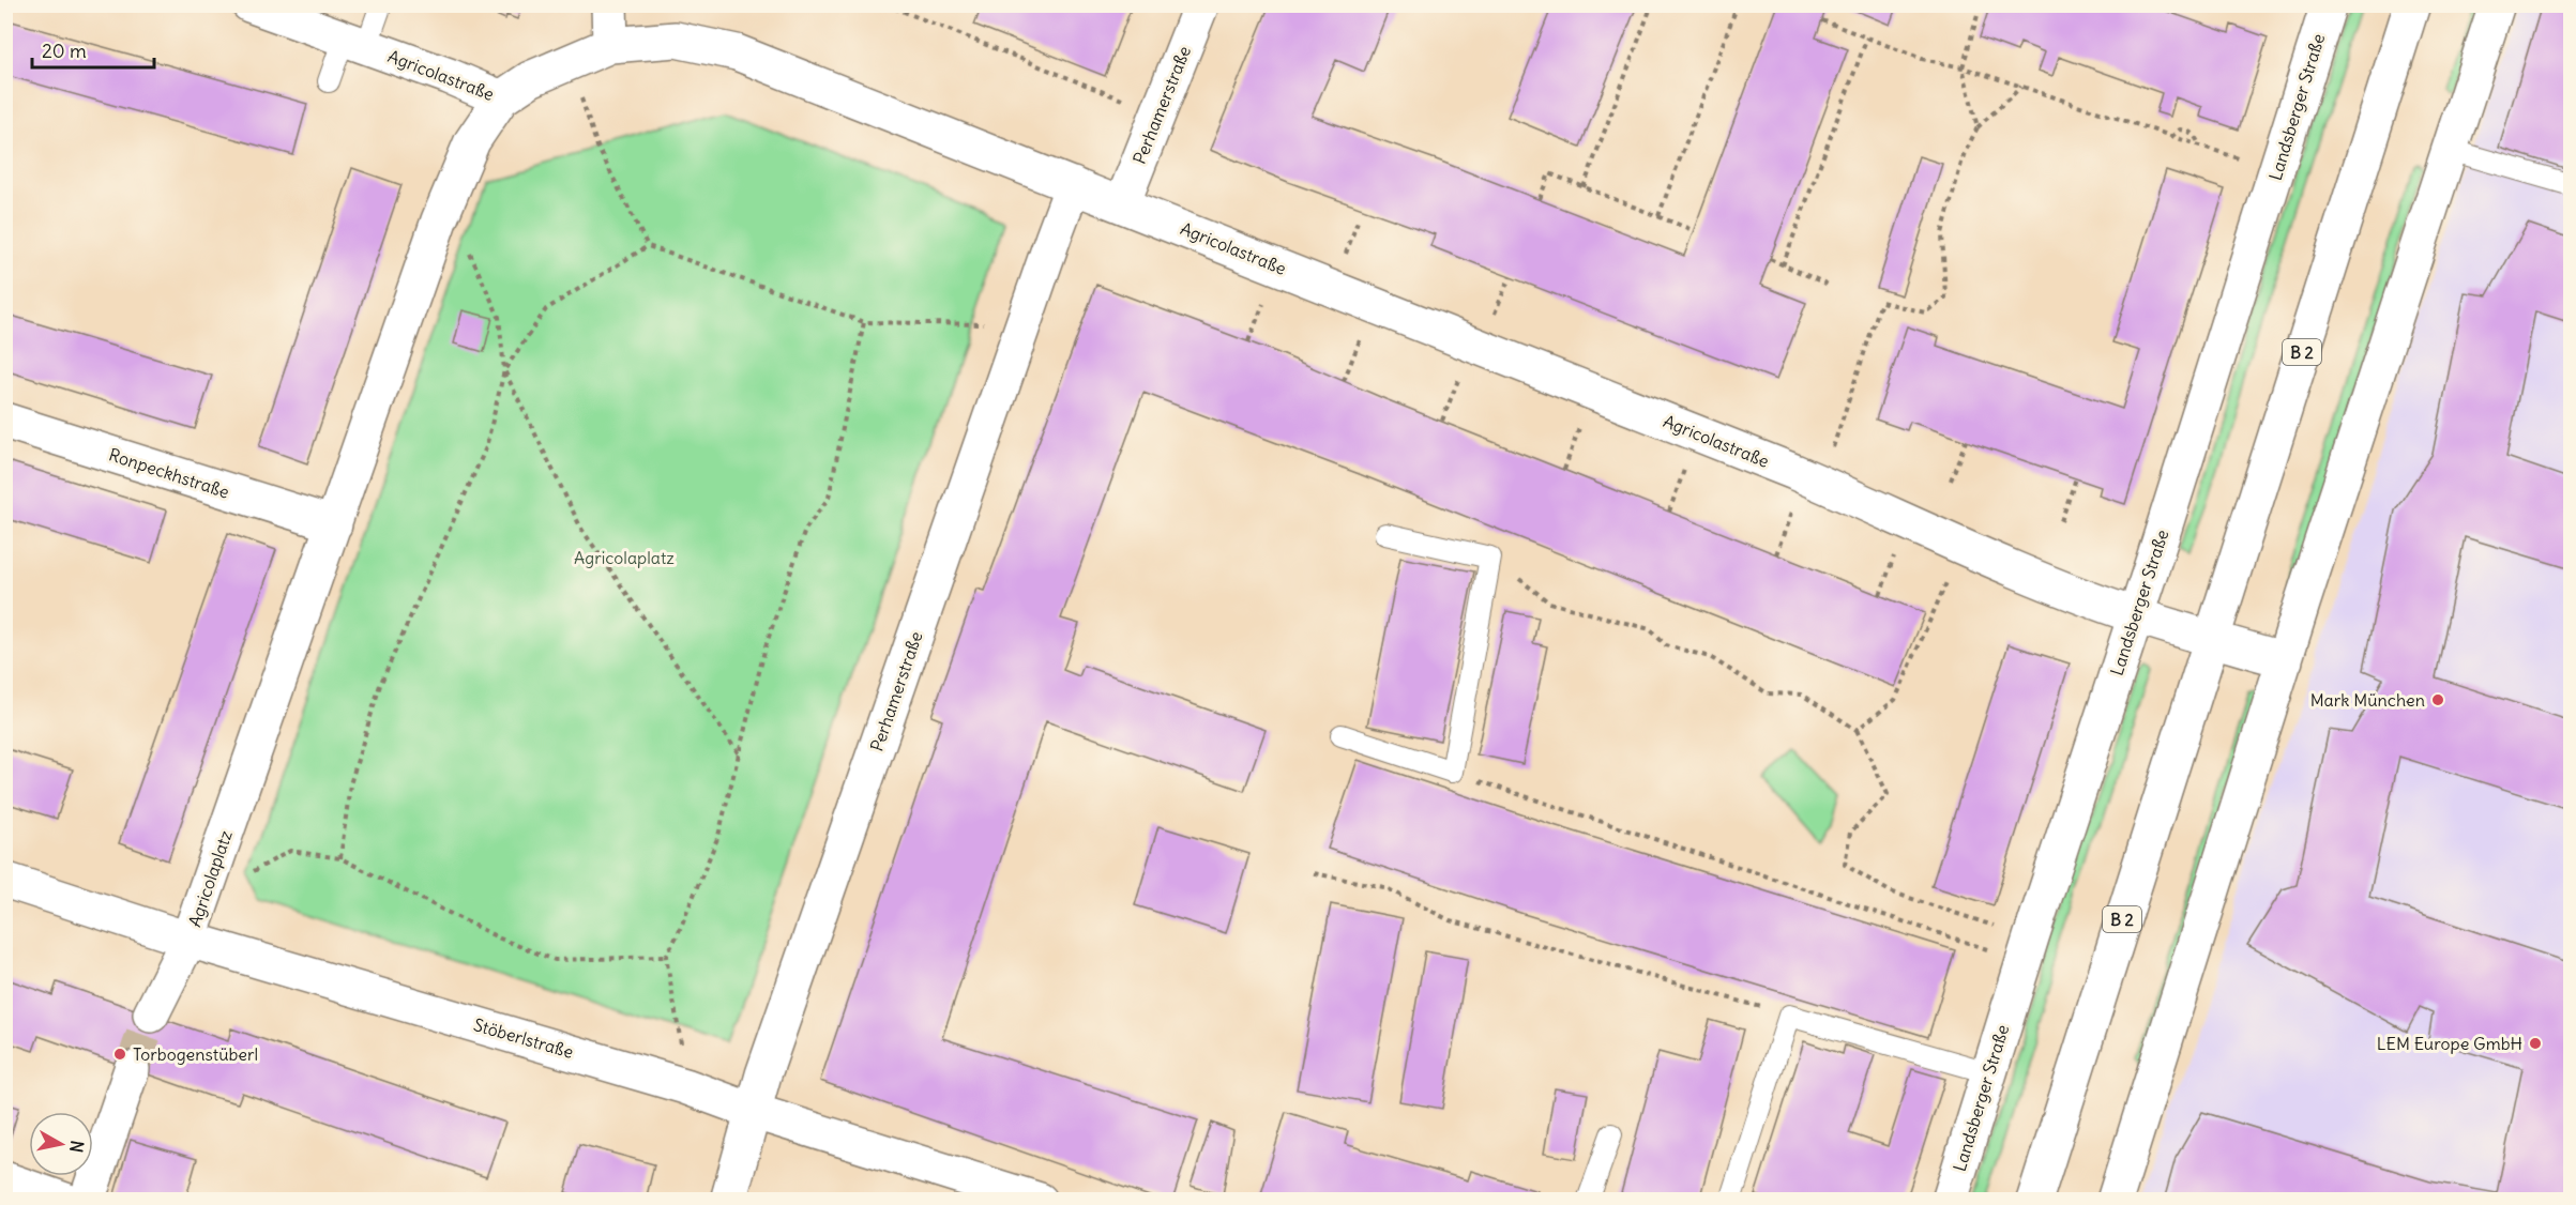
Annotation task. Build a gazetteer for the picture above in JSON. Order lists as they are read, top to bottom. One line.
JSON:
{"streets":{"street":["Agricolastraße","Perhamerstraße","Landsberger Straße","B 2","Ronpeckhstraße","Agricolaplatz","Stöberlstraße"]},"crossings":[["Agricolastraße","Perhamerstraße"],["Agricolastraße","Landsberger Straße"],["Agricolastraße","B 2"],["Agricolastraße","Agricolaplatz"],["Perhamerstraße","Stöberlstraße"],["Ronpeckhstraße","Agricolaplatz"],["Agricolaplatz","Stöberlstraße"]],"parks":["Agricolaplatz"],"places":["Mark München","LEM Europe GmbH","Torbogenstüberl"],"scale_bar":"20 m","north":"right"}
